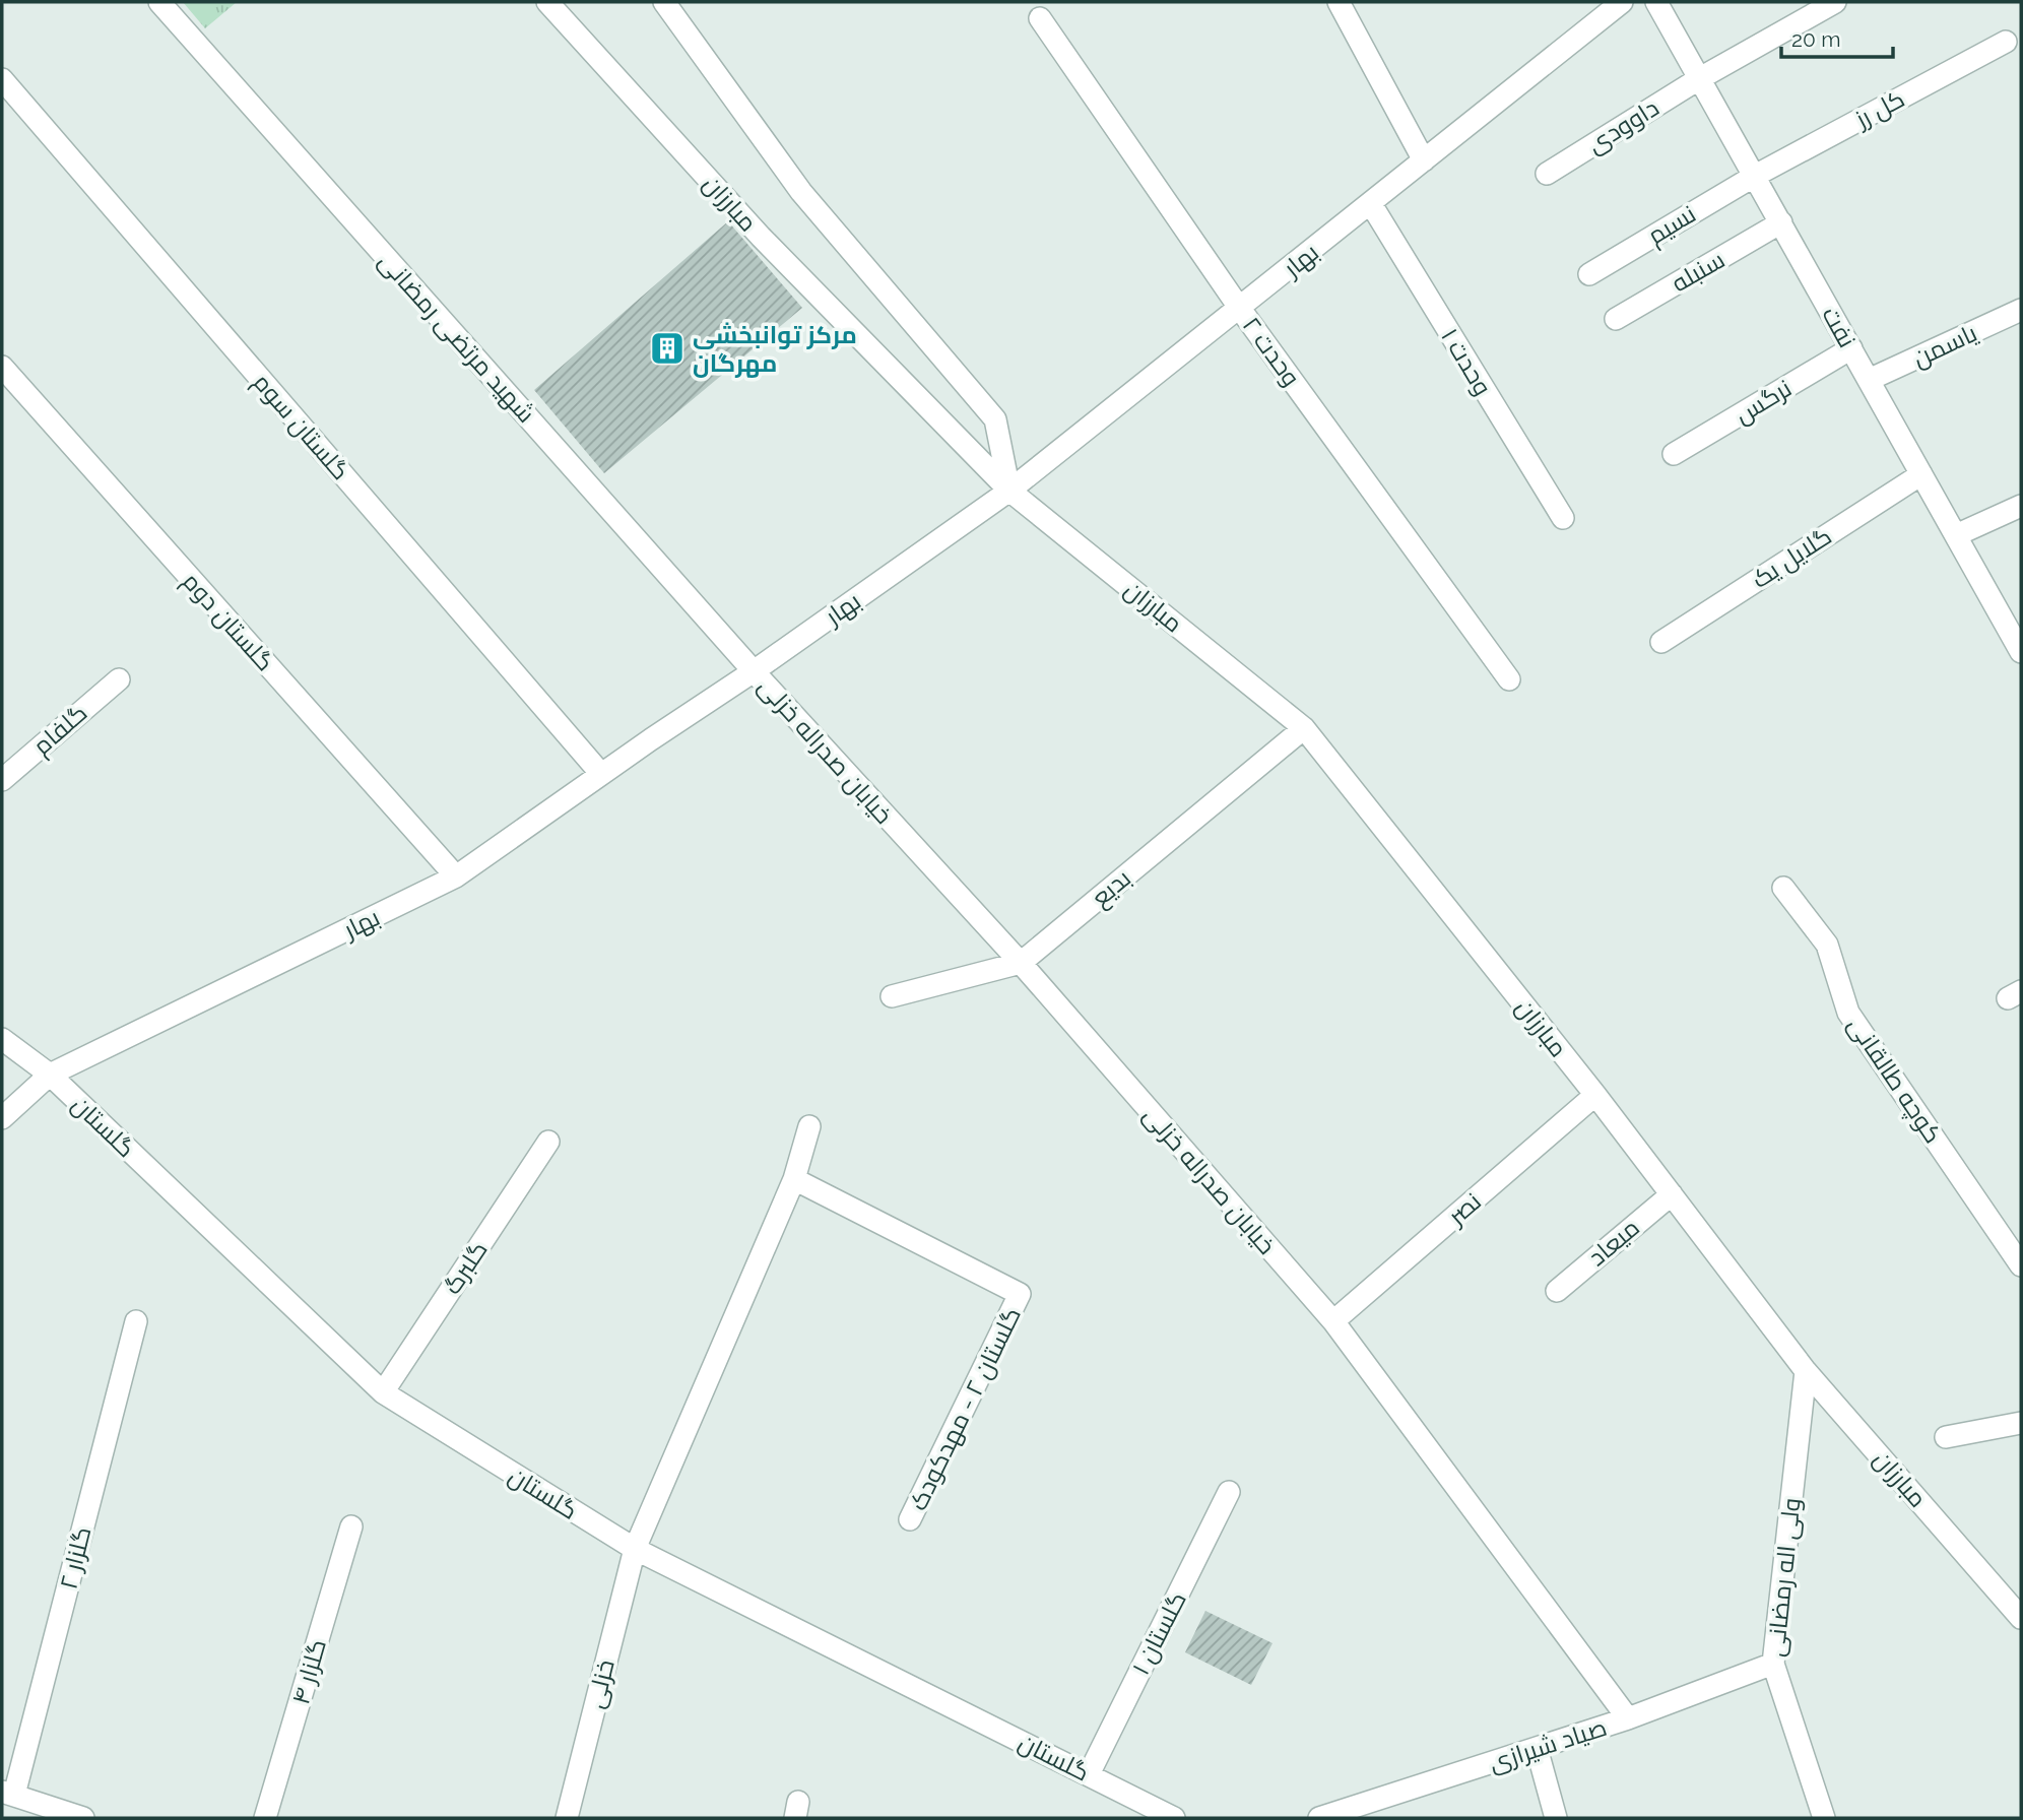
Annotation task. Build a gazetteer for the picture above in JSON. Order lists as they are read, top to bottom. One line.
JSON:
{"streets":{"street":["کل رز","داوودی","مبارزان","نسیم","بهار","سنبله","نفت","شهید مرتضی رمضانی","یاسمن","وحدت ۲","وحدت ۱","نرگس","گلستان سوم","گلایل یک","گلستان دوم","گلفام","خیابان صدراله خزلی","بدیع","کوچه طالقانی","گلستان","نصر","میعاد","گلبرگ","گلستان ۲ - مهدکودک","گلزار ۲","ولی اله رمضانی","گلستان ۱","گلزار ۴","خزلی","صیاد شیرازی"]},"crossings":[["کل رز","نسیم"],["کل رز","نفت"],["داوودی","نفت"],["مبارزان","بهار"],["مبارزان","بدیع"],["مبارزان","نصر"],["مبارزان","میعاد"],["مبارزان","ولی اله رمضانی"],["نسیم","نفت"],["بهار","شهید مرتضی رمضانی"],["بهار","وحدت ۲"],["بهار","وحدت ۱"],["بهار","گلستان سوم"],["بهار","گلستان دوم"],["بهار","خیابان صدراله خزلی"],["بهار","گلستان"],["سنبله","نفت"],["نفت","یاسمن"],["نفت","نرگس"],["نفت","گلایل یک"],["شهید مرتضی رمضانی","خیابان صدراله خزلی"],["خیابان صدراله خزلی","بدیع"],["خیابان صدراله خزلی","نصر"],["خیابان صدراله خزلی","صیاد شیرازی"],["گلستان","گلبرگ"],["گلستان","گلستان ۱"],["گلستان","خزلی"],["ولی اله رمضانی","صیاد شیرازی"]],"places":{"building":["مرکز توانبخشی مهرگان"]},"scale_bar":"20 m"}
